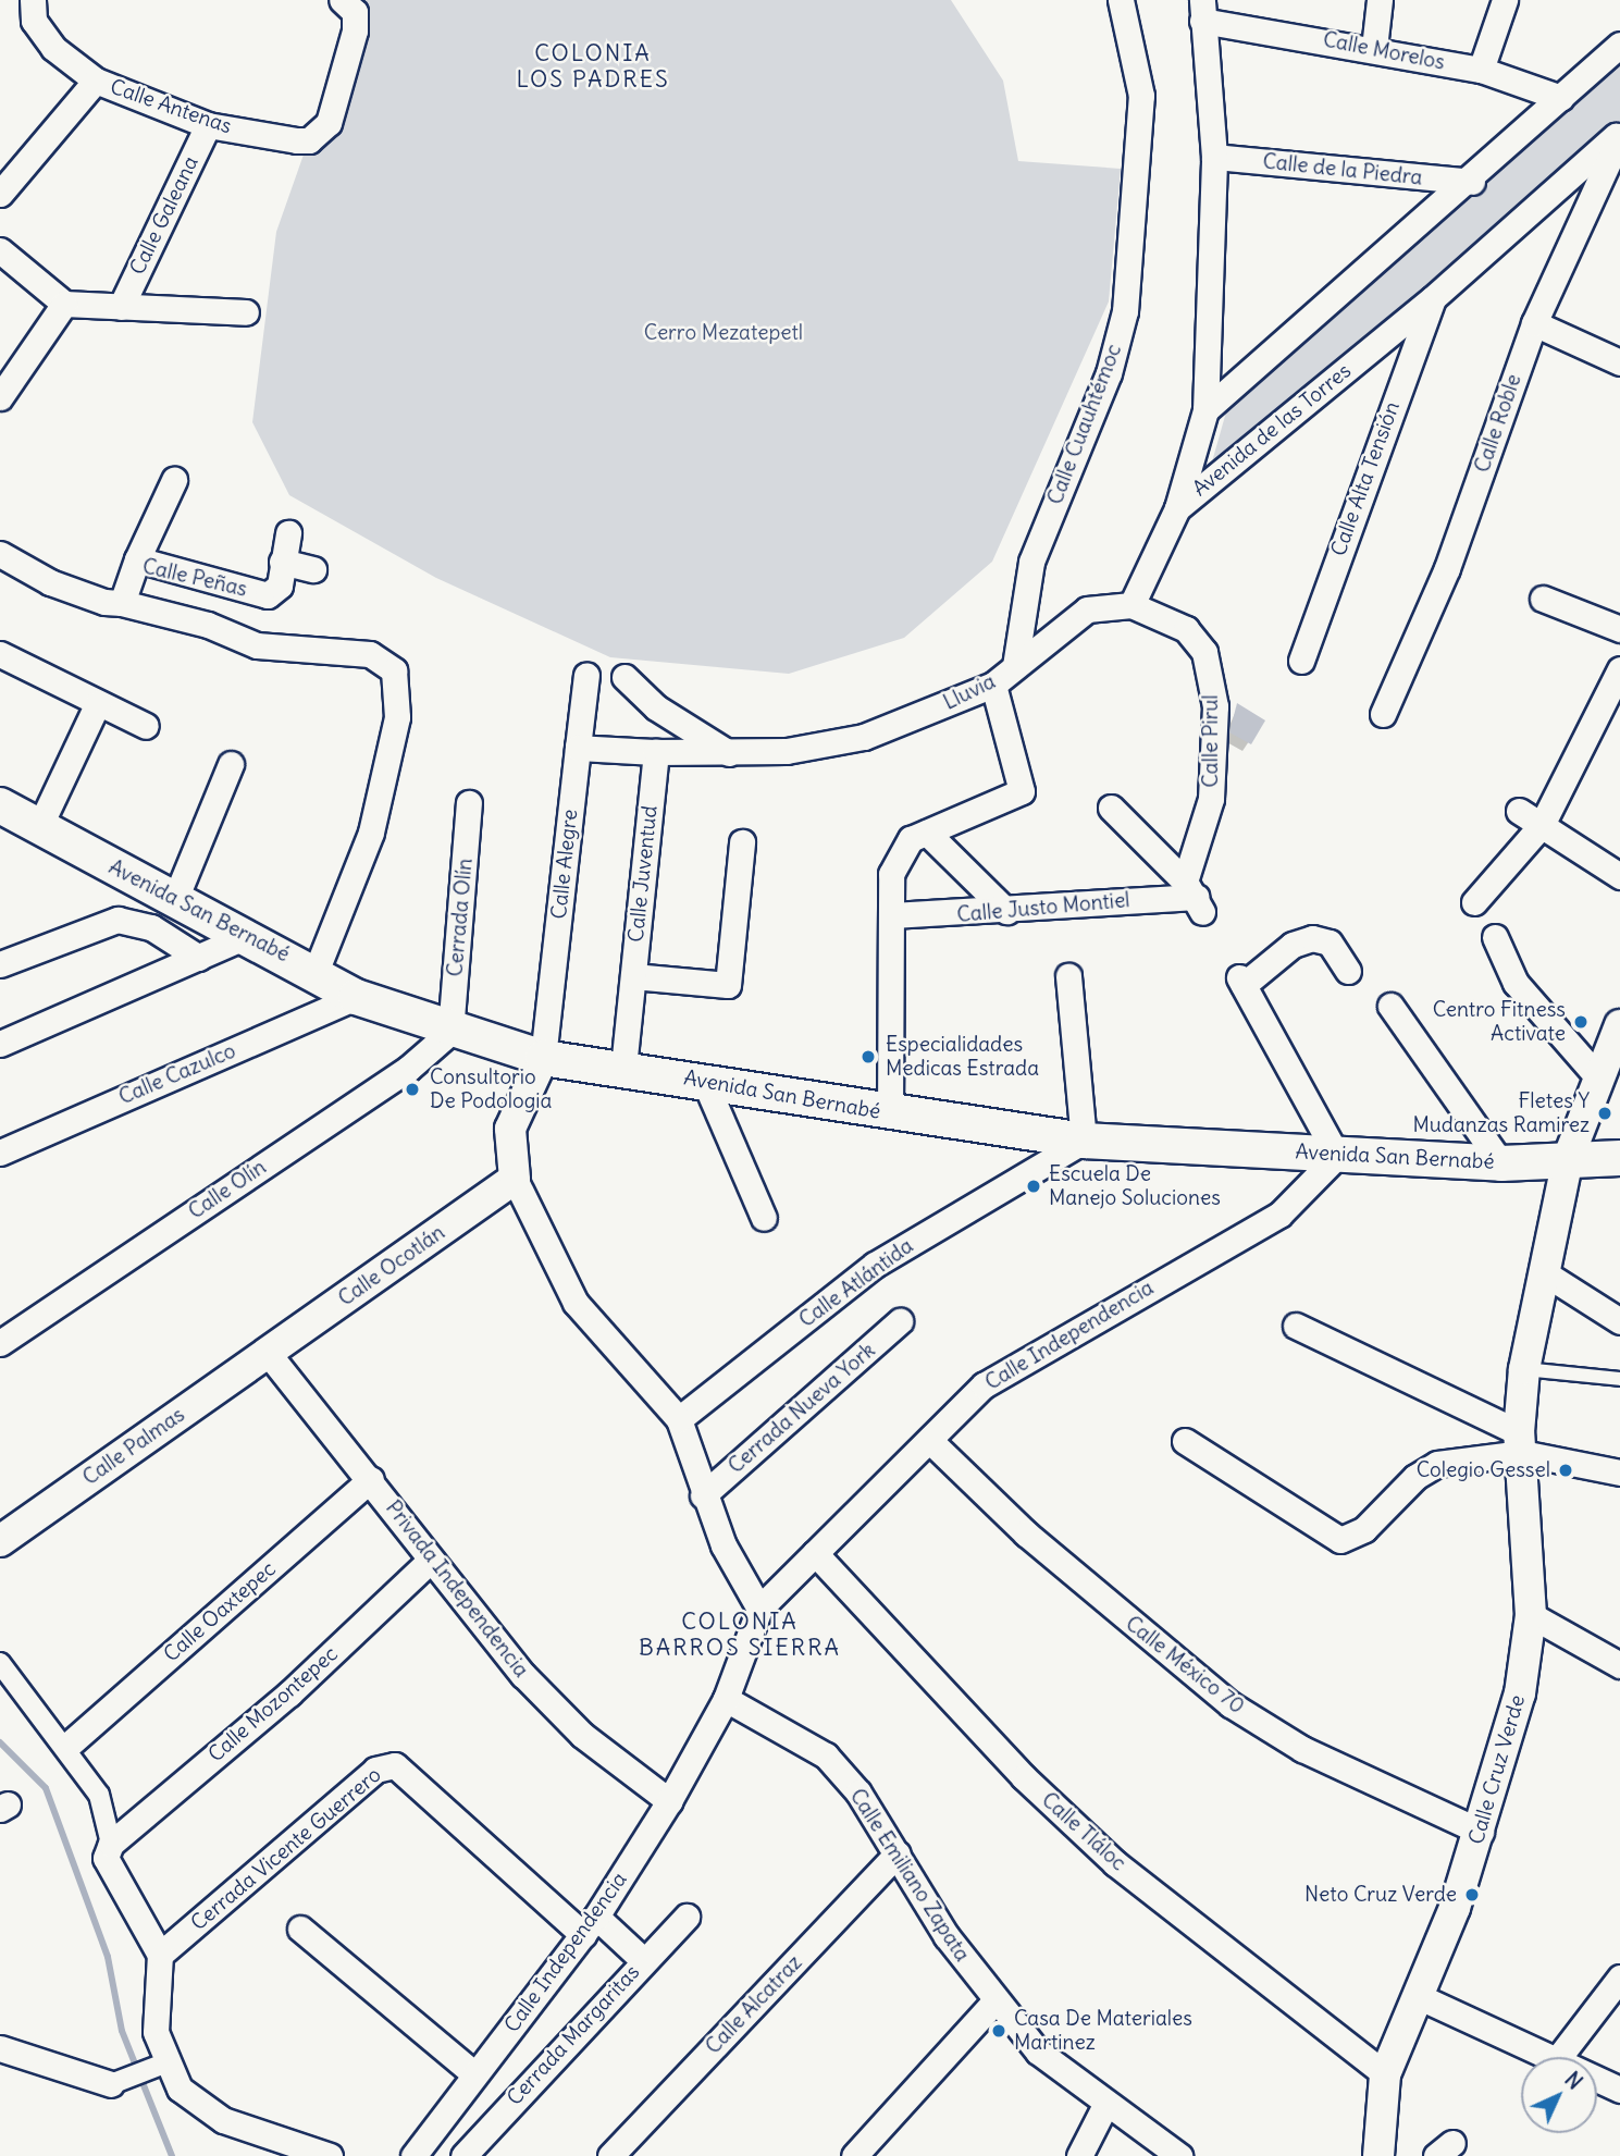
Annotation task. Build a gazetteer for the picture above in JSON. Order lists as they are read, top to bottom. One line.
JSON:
{"streets":{"main road":["Avenida San Bernabé"],"street":["Calle Morelos","Calle Antenas","Calle de la Piedra","Calle Galeana","Calle Roble","Calle Cuauhtémoc","Avenida de las Torres","Calle Alta Tensión","Calle Peñas","Lluvia","Calle Pirul","Calle Alegre","Calle Juventud","Calle Justo Montiel","Cerrada Olín","Calle Cazulco","Calle Olín","Calle Ocotlán","Calle Atlántida","Calle Independencia","Cerrada Nueva York","Calle Palmas","Privada Independencia","Calle Oaxtepec","Calle México 70","Calle Mozontepec","Calle Cruz Verde","Calle Tláloc","Cerrada Vicente Guerrero","Calle Emiliano Zapata","Calle Alcatraz","Cerrada Margaritas"]},"crossings":[["Calle Morelos","Avenida de las Torres"],["Calle Antenas","Calle Galeana"],["Calle de la Piedra","Avenida de las Torres"],["Calle Roble","Avenida de las Torres"],["Calle Cuauhtémoc","Lluvia"],["Avenida de las Torres","Calle Alta Tensión"],["Lluvia","Calle Pirul"],["Calle Pirul","Calle Justo Montiel"],["Calle Alegre","Avenida San Bernabé"],["Calle Juventud","Avenida San Bernabé"],["Avenida San Bernabé","Cerrada Olín"],["Avenida San Bernabé","Calle Cazulco"],["Avenida San Bernabé","Calle Olín"],["Avenida San Bernabé","Calle Atlántida"],["Avenida San Bernabé","Calle Independencia"],["Avenida San Bernabé","Calle Cruz Verde"],["Cerrada Olín","Calle Olín"],["Calle Ocotlán","Calle Palmas"],["Calle Ocotlán","Privada Independencia"],["Calle Independencia","Privada Independencia"],["Calle Independencia","Calle México 70"],["Calle Independencia","Calle Tláloc"],["Calle Independencia","Cerrada Vicente Guerrero"],["Calle Independencia","Calle Emiliano Zapata"],["Calle Palmas","Privada Independencia"],["Privada Independencia","Calle Oaxtepec"],["Privada Independencia","Calle Mozontepec"],["Calle México 70","Calle Cruz Verde"],["Calle Cruz Verde","Calle Tláloc"],["Calle Emiliano Zapata","Calle Alcatraz"]],"districts":["COLONIA LOS PADRES","COLONIA BARROS SIERRA"],"parks":["Cerro Mezatepetl"],"places":["Centro Fitness Activate","Especialidades Medicas Estrada","Consultorio De Podologia","Fletes Y Mudanzas Ramirez","Escuela De Manejo Soluciones","Colegio Gessel","Neto Cruz Verde","Casa De Materiales Martinez"],"north":"top right"}
